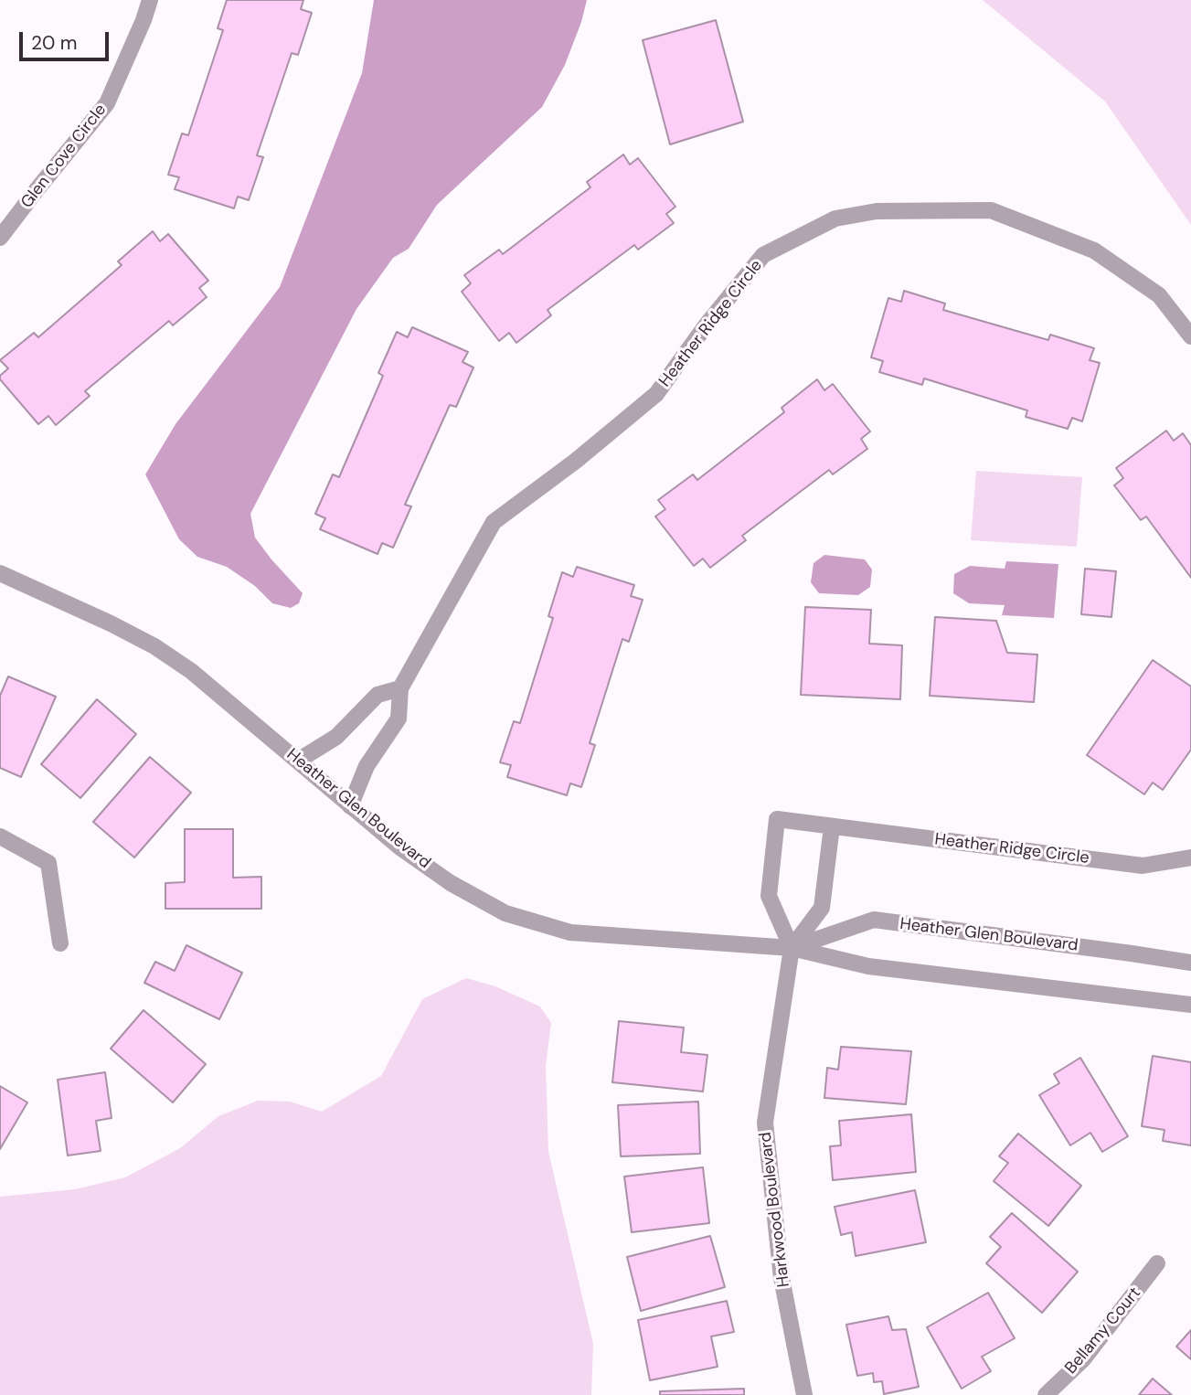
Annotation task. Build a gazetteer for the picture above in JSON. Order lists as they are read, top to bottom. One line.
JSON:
{"streets":{"street":["Glen Cove Circle","Heather Ridge Circle","Heather Glen Boulevard","Harkwood Boulevard","Bellamy Court"]},"crossings":[["Heather Ridge Circle","Heather Glen Boulevard"],["Heather Ridge Circle","Harkwood Boulevard"],["Heather Glen Boulevard","Harkwood Boulevard"]],"scale_bar":"20 m"}
